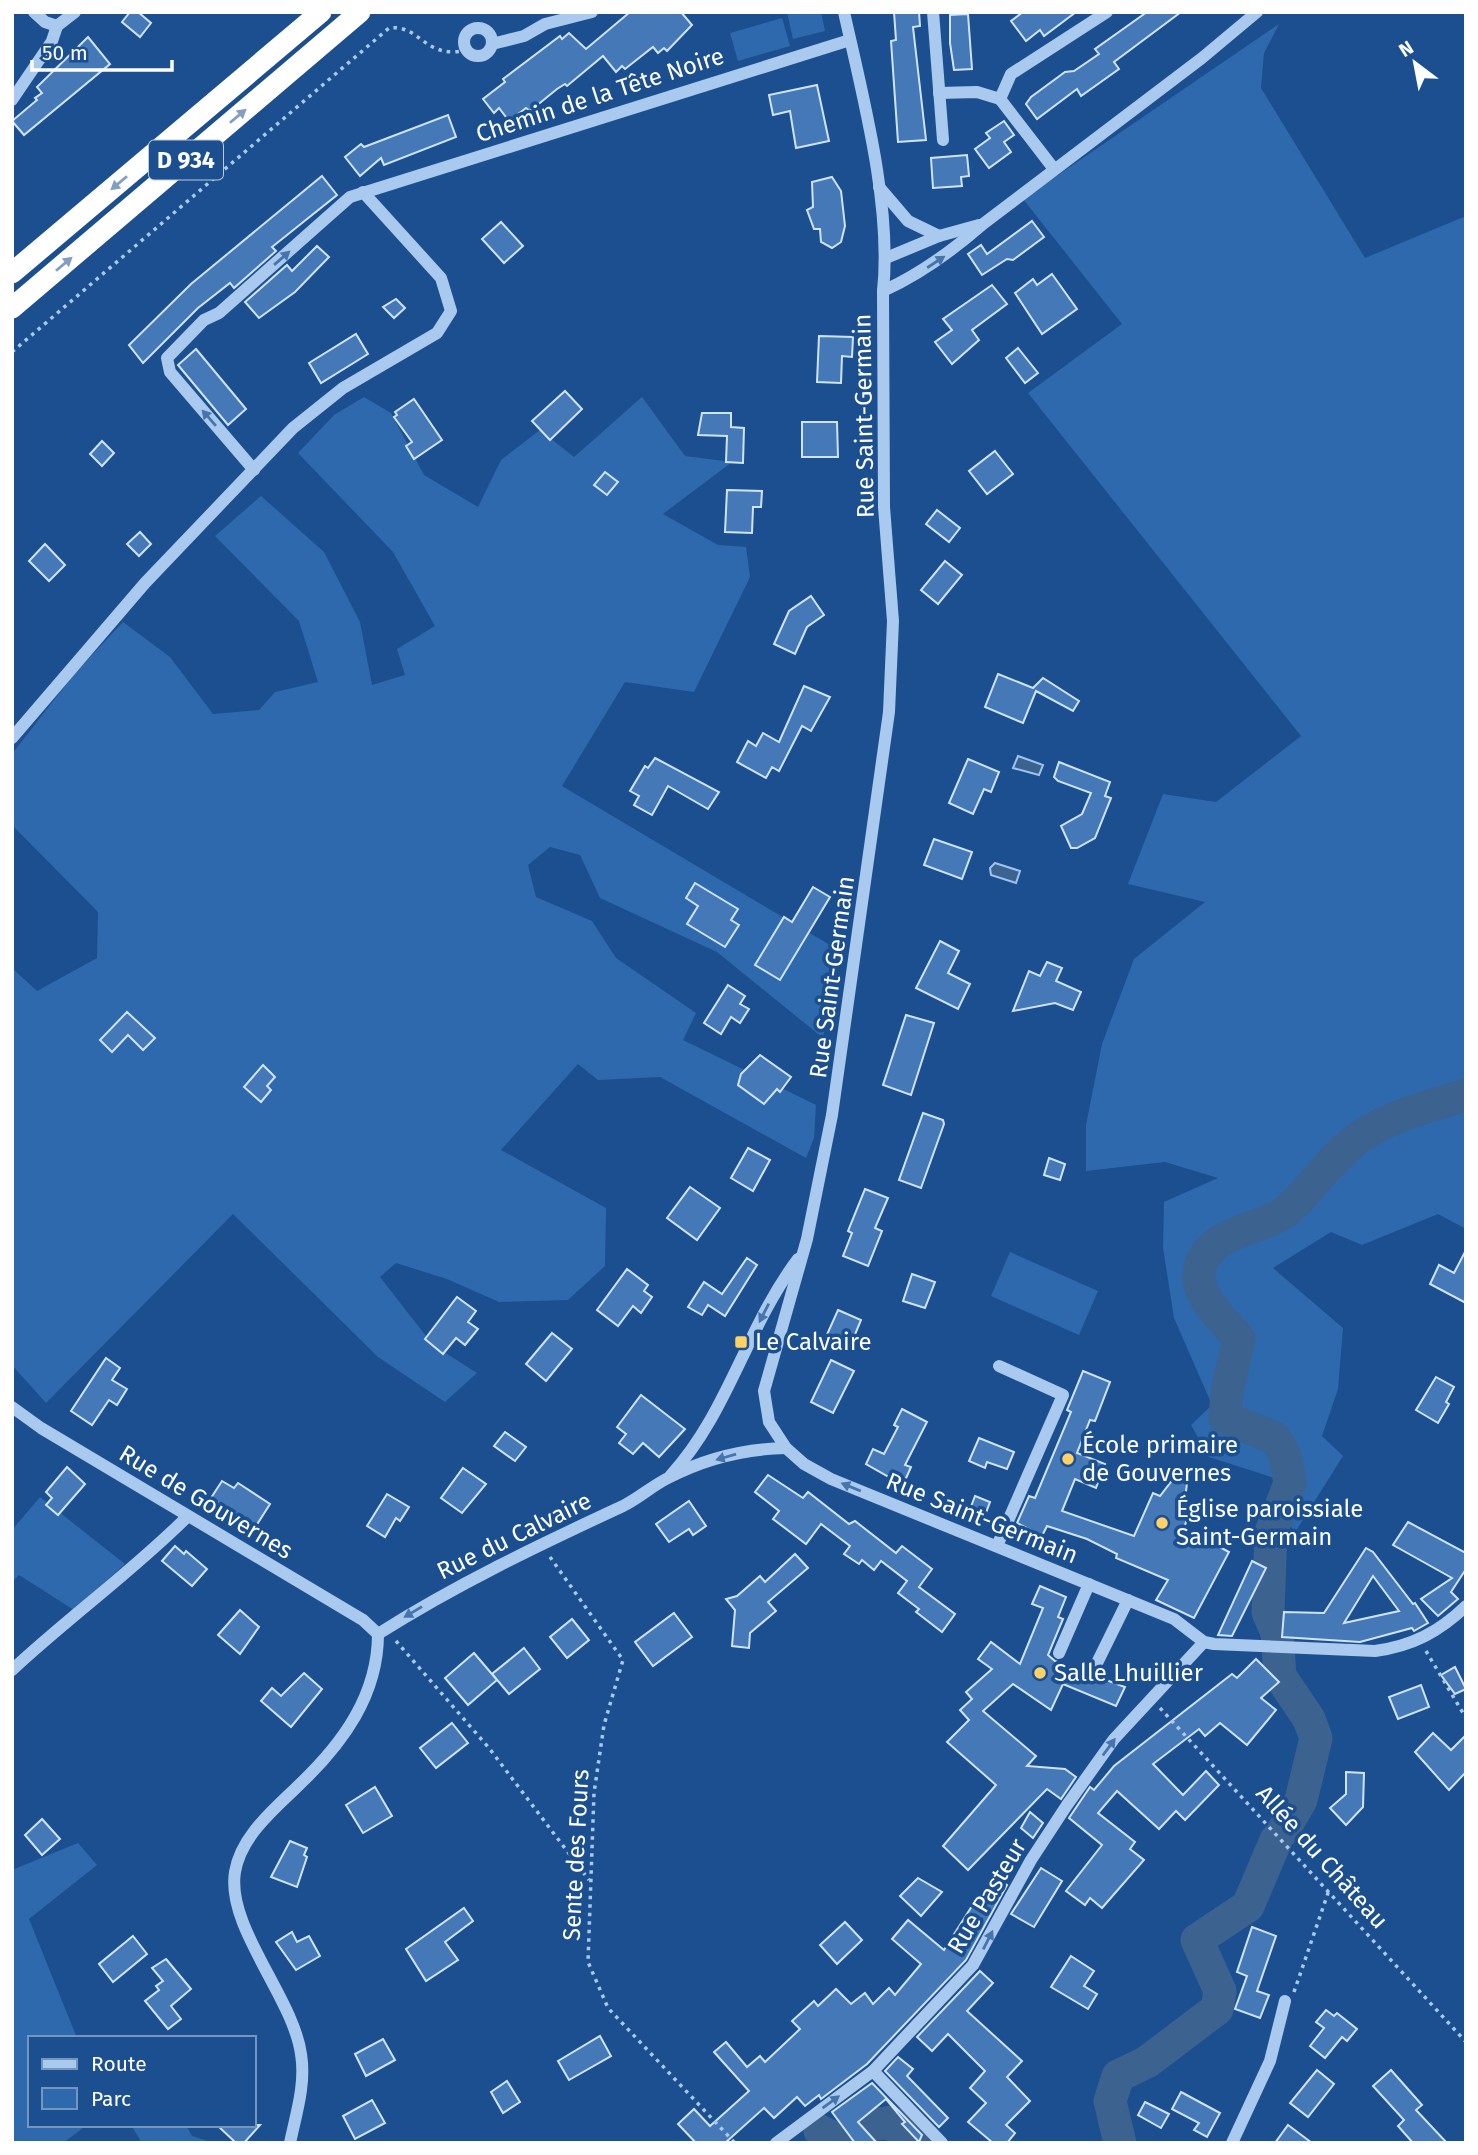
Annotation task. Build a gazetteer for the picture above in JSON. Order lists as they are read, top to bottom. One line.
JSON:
{"streets":{"highway":["D 934"],"street":["Chemin de la Tête Noire","Rue Saint-Germain","Rue de Gouvernes","Rue du Calvaire","Rue Pasteur"],"path":["Sente des Fours","Allée du Château"]},"crossings":[["Chemin de la Tête Noire","Rue Saint-Germain"],["Rue Saint-Germain","Rue du Calvaire"],["Rue Saint-Germain","Rue Pasteur"],["Rue de Gouvernes","Rue du Calvaire"],["Rue du Calvaire","Sente des Fours"],["Allée du Château","Rue Pasteur"]],"one_way":["Rue du Calvaire","Rue Pasteur"],"places":{"transit":["Le Calvaire"],"other":["École primaire de Gouvernes","Église paroissiale Saint-Germain","Salle Lhuillier"]},"legend":["Route","Parc"],"scale_bar":"50 m","north":"top left"}
